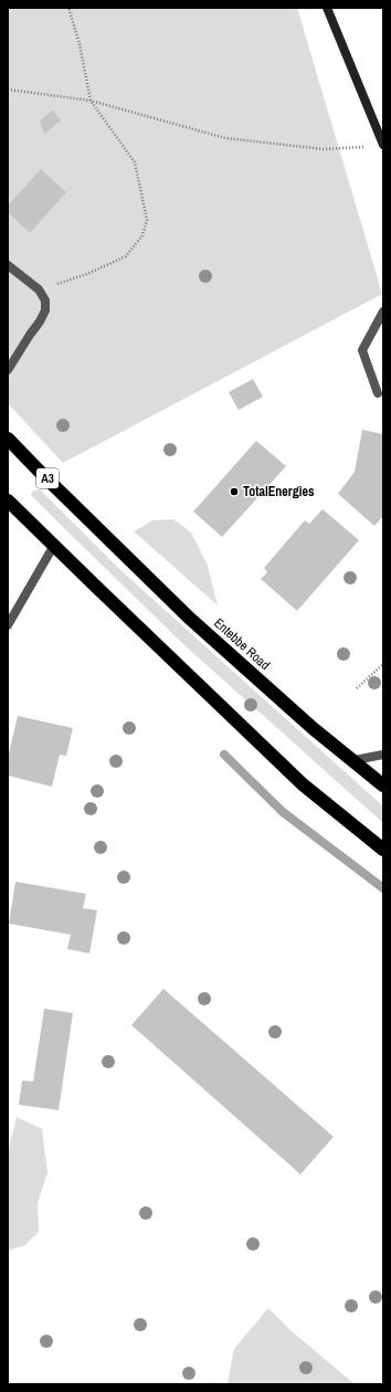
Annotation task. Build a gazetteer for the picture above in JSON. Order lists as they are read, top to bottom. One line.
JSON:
{"streets":{"highway":["A3","Entebbe Road"]},"places":["TotalEnergies"]}
